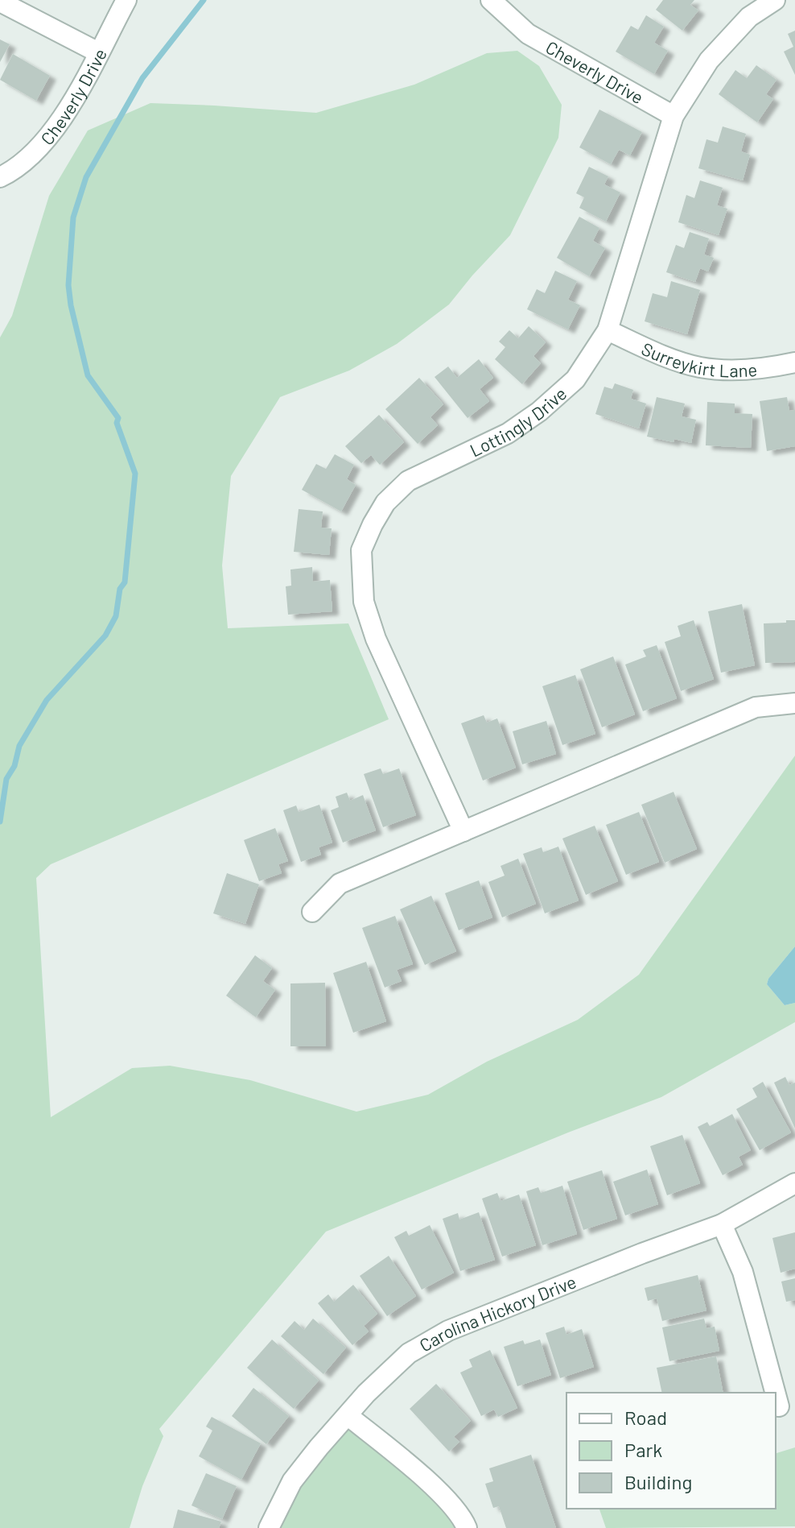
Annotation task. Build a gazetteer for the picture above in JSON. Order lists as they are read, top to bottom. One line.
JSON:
{"streets":{"street":["Cheverly Drive","Surreykirt Lane","Lottingly Drive","Carolina Hickory Drive"]},"crossings":[["Cheverly Drive","Lottingly Drive"],["Surreykirt Lane","Lottingly Drive"]],"legend":["Road","Park","Building"]}
